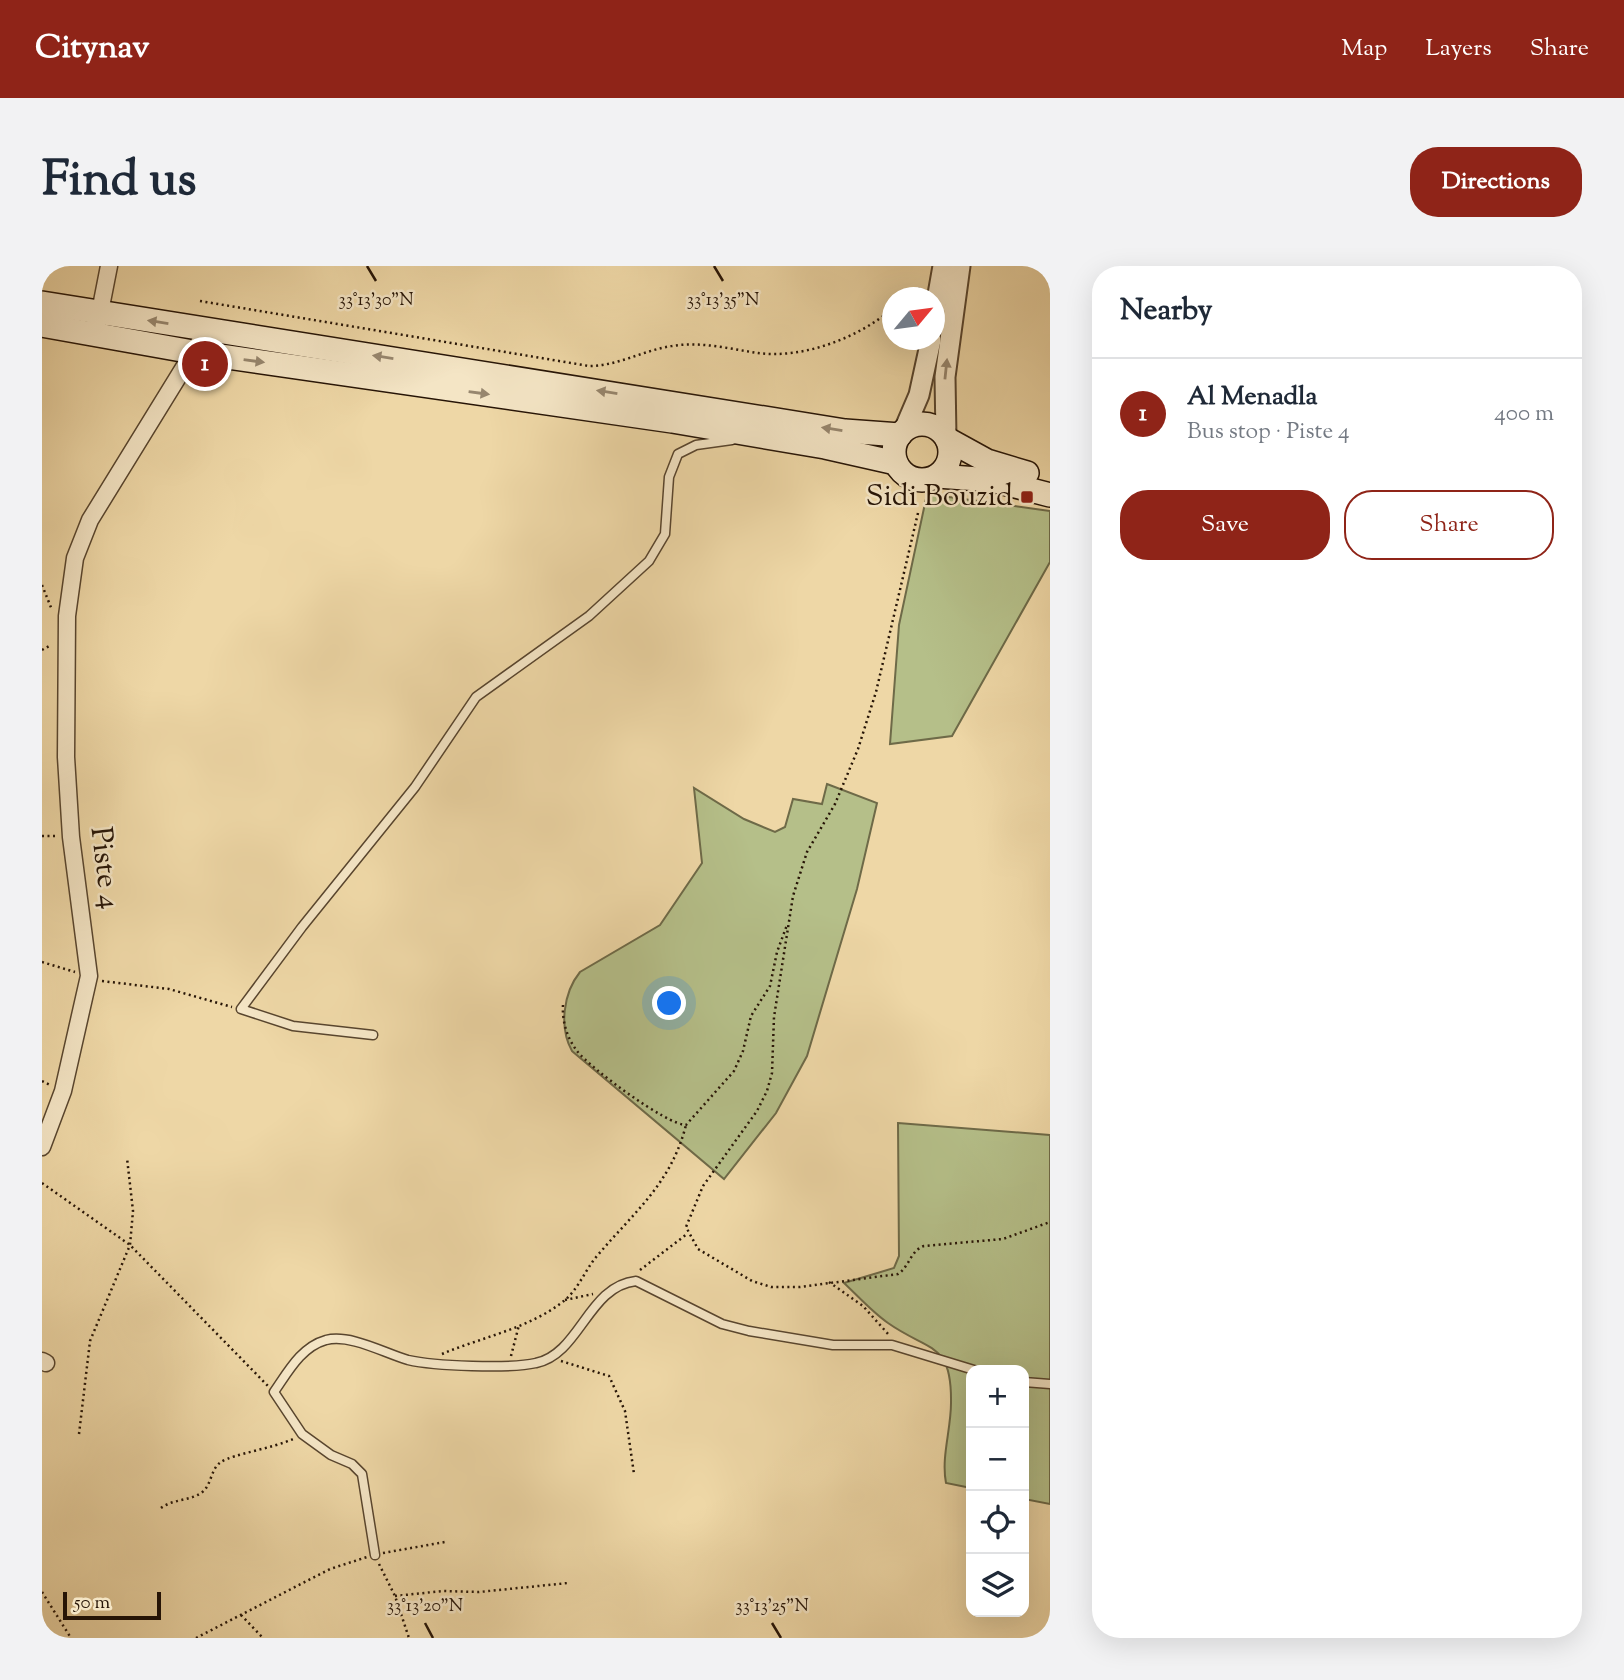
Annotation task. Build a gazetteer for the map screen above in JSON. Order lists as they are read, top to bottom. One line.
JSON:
{"streets":{"street":["Piste 4"]},"places":{"transit":["Sidi Bouzid"]},"scale_bar":"50 m","north":"top right","page":{"header":"Citynav","nav":["Map","Layers","Share"],"title":"Find us","buttons":["Directions",["Save","Share"]],"heading":"Nearby","pins":"1","list":[{"mark":"1","name":"Al Menadla","note":"Bus stop · Piste 4","value":"400 m"}],"map_buttons":["+","−"],"scale":"50 m"},"coordinates":["33°13'30\"N","33°13'35\"N","33°13'20\"N","33°13'25\"N"]}
